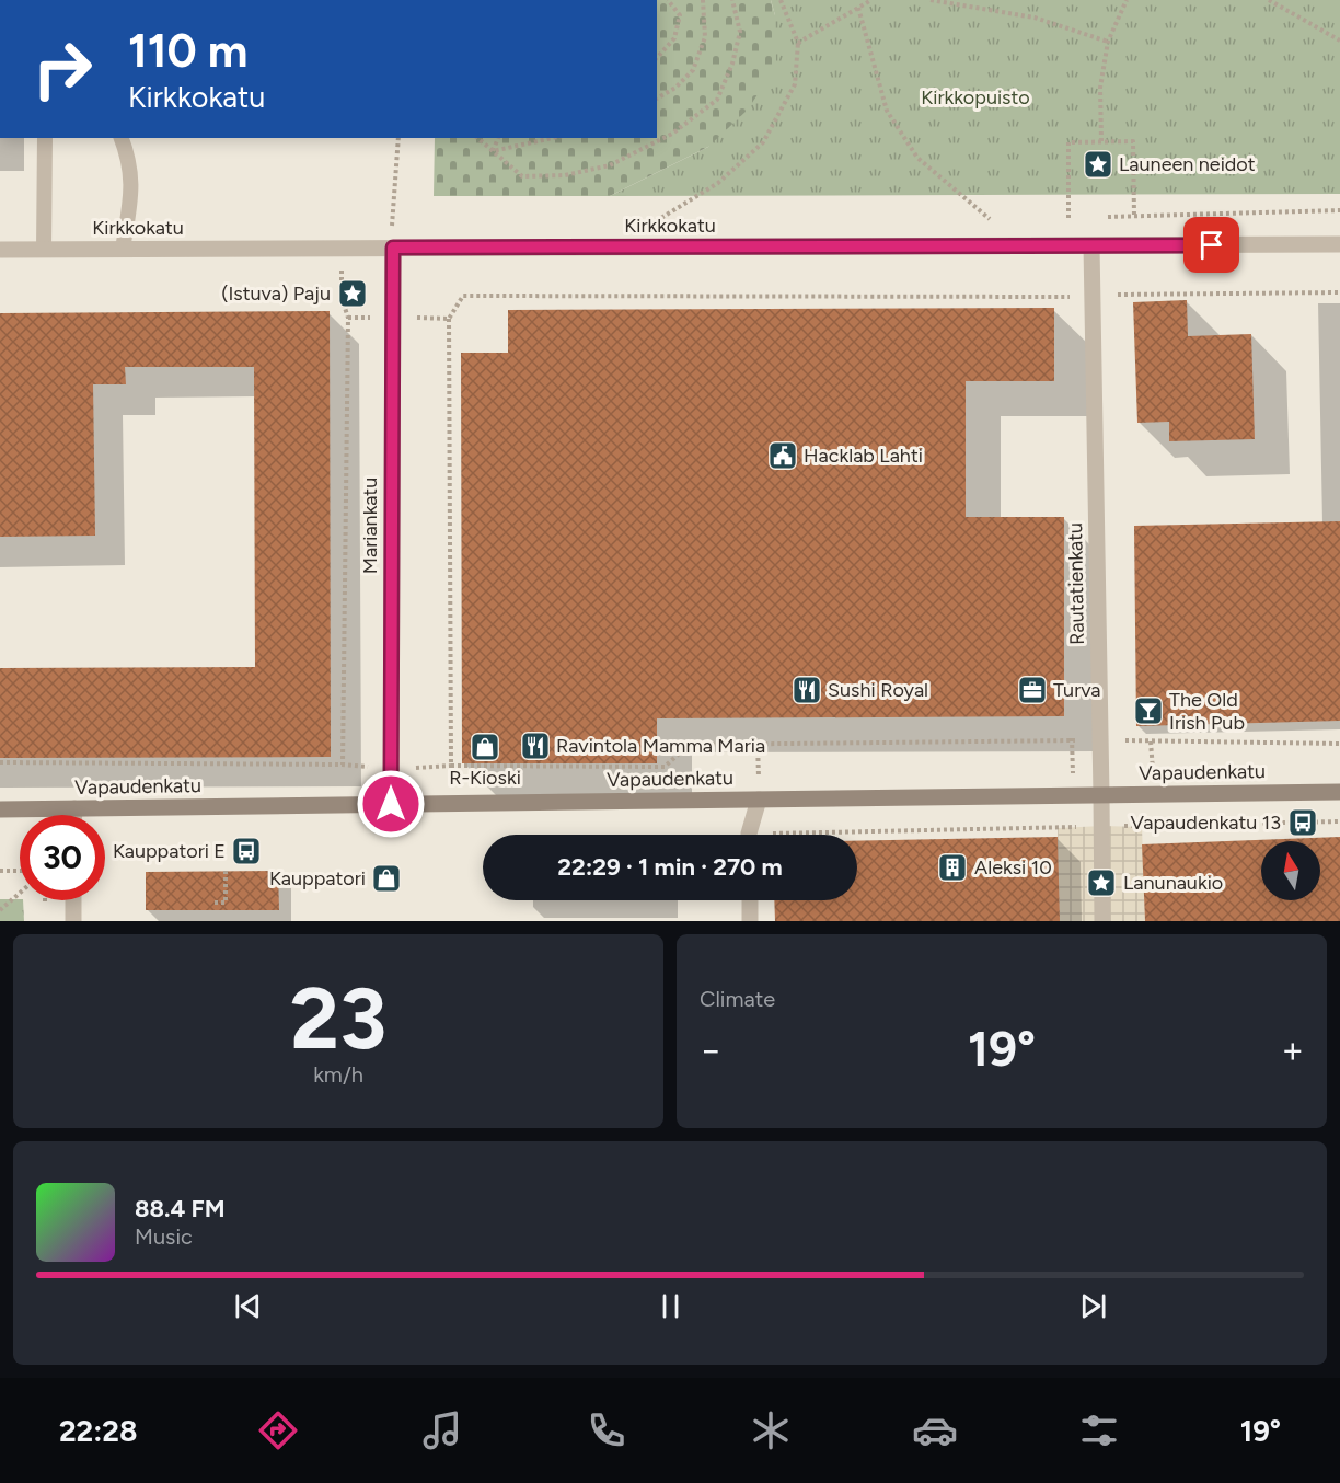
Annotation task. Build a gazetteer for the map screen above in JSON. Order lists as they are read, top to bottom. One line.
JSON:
{"streets":{"main road":["Vapaudenkatu"],"street":["Kirkkokatu","Mariankatu","Rautatienkatu"]},"crossings":[["Kirkkokatu","Mariankatu"],["Kirkkokatu","Rautatienkatu"],["Mariankatu","Vapaudenkatu"],["Rautatienkatu","Vapaudenkatu"]],"parks":["Kirkkopuisto"],"places":{"place":["Launeen neidot","(Istuva) Paju","Lanunaukio"],"public building":["Hacklab Lahti"],"restaurant":["Sushi Royal","Ravintola Mamma Maria"],"office":["Turva"],"bar":["The Old Irish Pub"],"shop":["R-Kioski","Kauppatori"],"bus stop":["Vapaudenkatu 13","Kauppatori E"],"building":["Aleksi 10"]},"north":"top","page":{"turn":["110 m","Kirkkokatu"],"limit":"30","trip":"22:29 · 1 min · 270 m","tile":[["23","km/h"],"Climate"],"heat":["−","19°","+"],"song":["88.4 FM","Music"],"tabs":["22:28","19°"]}}
